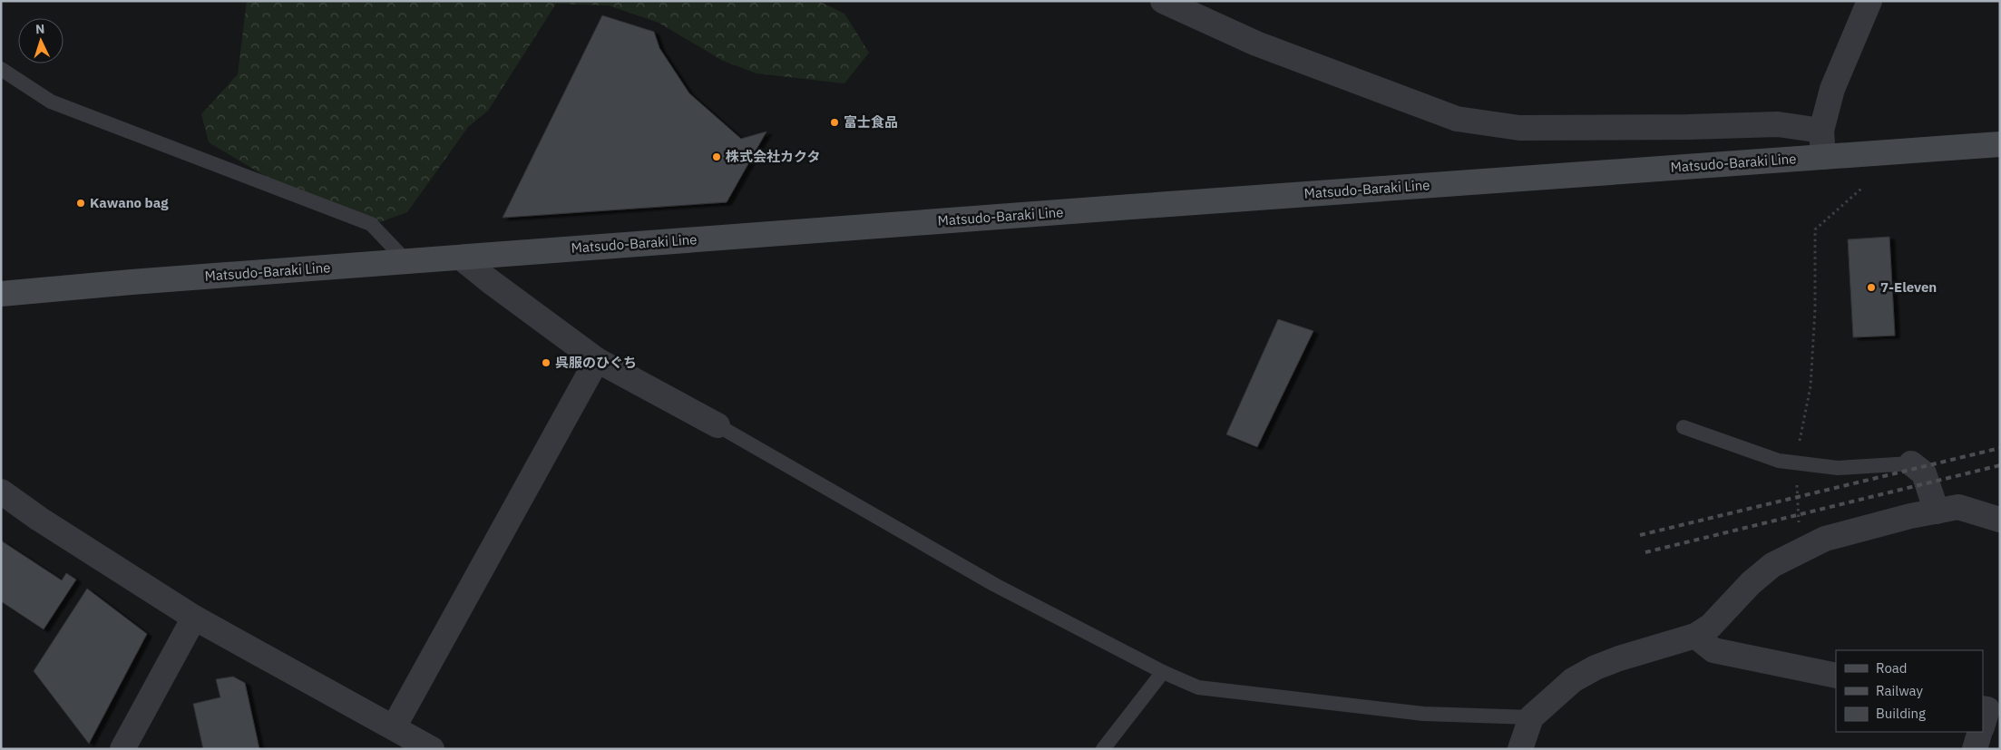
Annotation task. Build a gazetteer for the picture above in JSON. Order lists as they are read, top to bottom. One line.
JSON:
{"streets":{"main road":["Matsudo-Baraki Line"]},"places":["富士食品","株式会社カクタ","Kawano bag","7-Eleven","呉服のひぐち"],"legend":["Road","Railway","Building"],"north":"top"}
